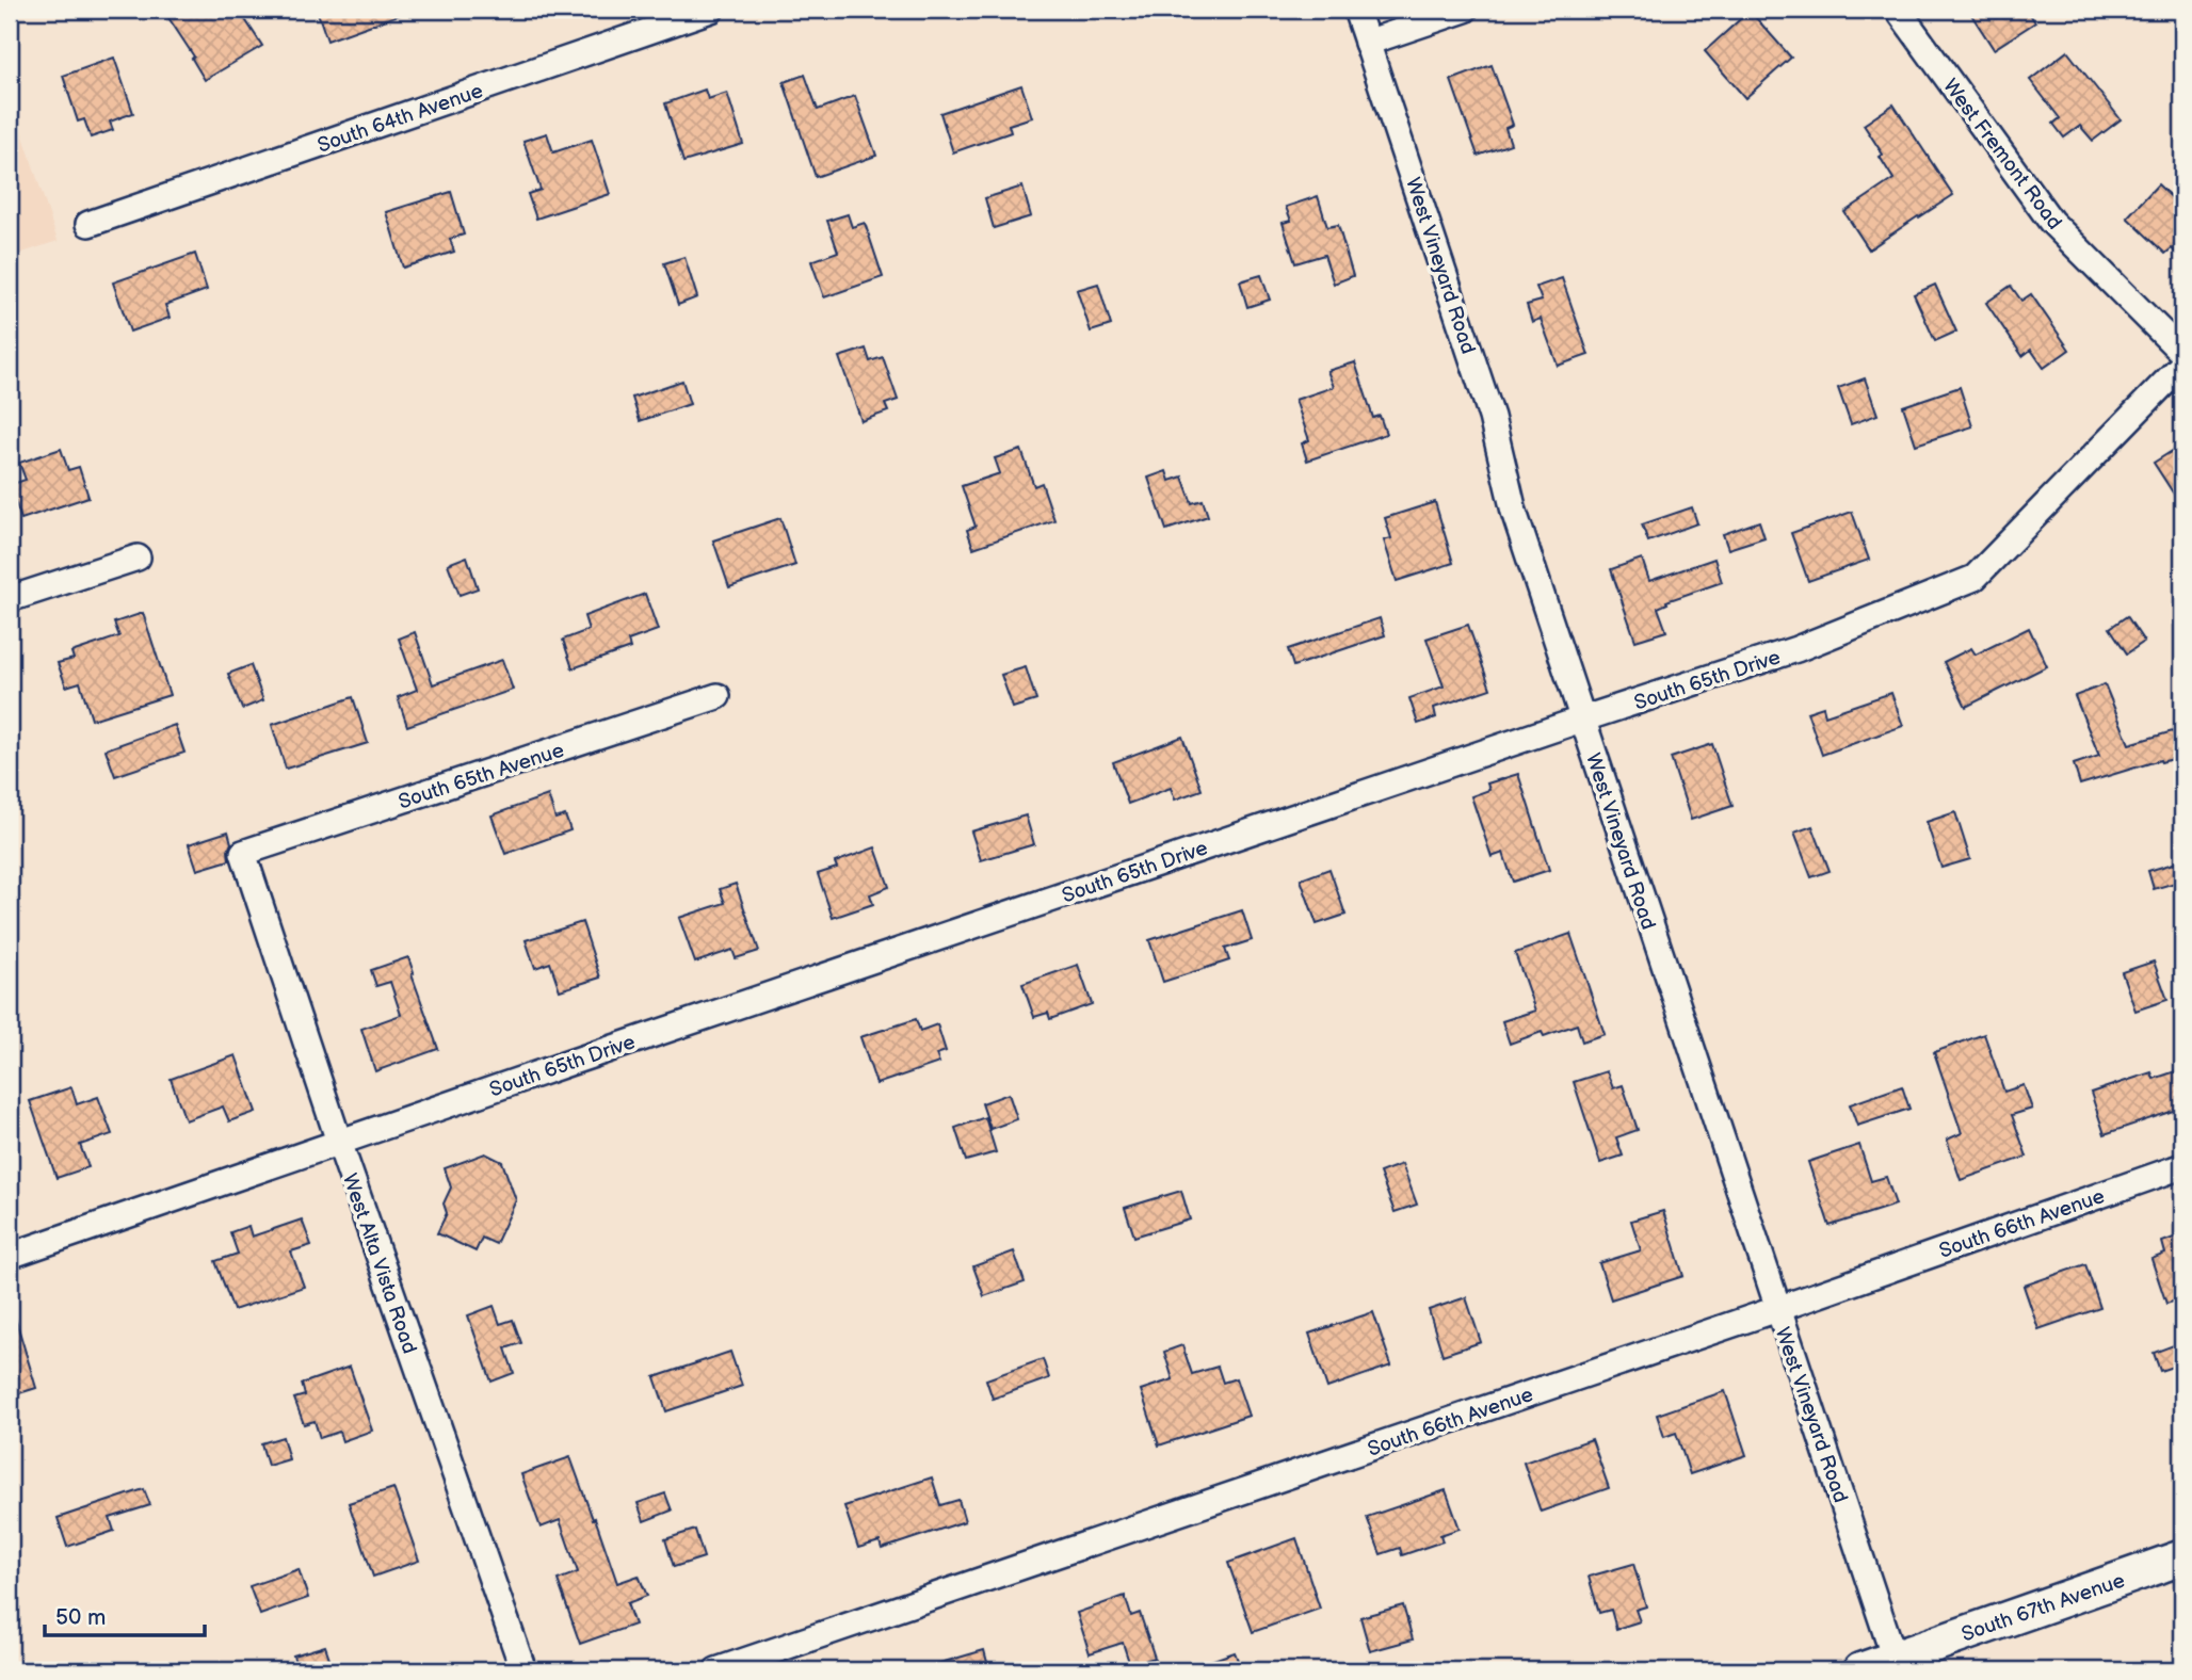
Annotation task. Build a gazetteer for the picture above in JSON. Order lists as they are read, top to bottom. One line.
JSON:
{"streets":{"main road":["South 67th Avenue"],"street":["South 64th Avenue","West Fremont Road","West Vineyard Road","South 65th Drive","South 65th Avenue","South 66th Avenue","West Alta Vista Road"]},"crossings":[["West Vineyard Road","South 65th Drive"],["West Vineyard Road","South 66th Avenue"],["West Vineyard Road","South 67th Avenue"],["South 65th Drive","West Alta Vista Road"],["South 65th Avenue","West Alta Vista Road"]],"scale_bar":"50 m"}
